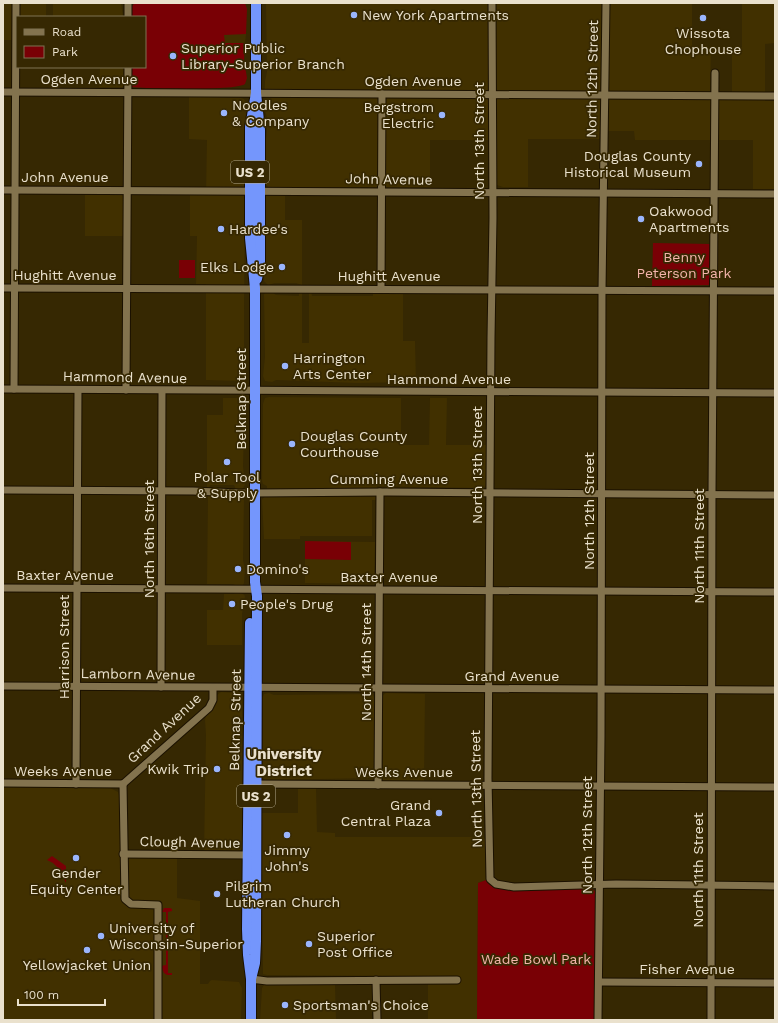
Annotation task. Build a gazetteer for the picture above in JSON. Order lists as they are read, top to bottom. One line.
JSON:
{"streets":{"highway":["US 2","Belknap Street"],"street":["Ogden Avenue","North 12th Street","North 13th Street","John Avenue","Hughitt Avenue","Hammond Avenue","Cumming Avenue","North 16th Street","North 11th Street","Baxter Avenue","Harrison Street","North 14th Street","Lamborn Avenue","Grand Avenue","Weeks Avenue","Clough Avenue","Fisher Avenue"]},"crossings":[["Ogden Avenue","North 12th Street"],["Ogden Avenue","North 13th Street"],["Ogden Avenue","Belknap Street"],["Ogden Avenue","North 11th Street"],["North 12th Street","North 13th Street"],["North 12th Street","John Avenue"],["North 12th Street","Hughitt Avenue"],["North 12th Street","Hammond Avenue"],["North 12th Street","Cumming Avenue"],["North 12th Street","Baxter Avenue"],["North 12th Street","Grand Avenue"],["North 12th Street","Weeks Avenue"],["North 12th Street","Fisher Avenue"],["North 13th Street","John Avenue"],["North 13th Street","Hughitt Avenue"],["North 13th Street","Hammond Avenue"],["North 13th Street","Cumming Avenue"],["North 13th Street","Baxter Avenue"],["North 13th Street","Grand Avenue"],["North 13th Street","Weeks Avenue"],["John Avenue","Belknap Street"],["John Avenue","North 11th Street"],["Hughitt Avenue","Belknap Street"],["Hughitt Avenue","North 11th Street"],["Hammond Avenue","Belknap Street"],["Hammond Avenue","North 16th Street"],["Hammond Avenue","North 11th Street"],["Hammond Avenue","Harrison Street"],["Belknap Street","Cumming Avenue"],["Belknap Street","Baxter Avenue"],["Belknap Street","Lamborn Avenue"],["Belknap Street","Grand Avenue"],["Belknap Street","Weeks Avenue"],["Belknap Street","Clough Avenue"],["Cumming Avenue","North 16th Street"],["Cumming Avenue","North 11th Street"],["Cumming Avenue","Harrison Street"],["Cumming Avenue","North 14th Street"],["North 16th Street","Baxter Avenue"],["North 16th Street","Lamborn Avenue"],["North 11th Street","Baxter Avenue"],["North 11th Street","Grand Avenue"],["North 11th Street","Weeks Avenue"],["North 11th Street","Fisher Avenue"],["Baxter Avenue","Harrison Street"],["Baxter Avenue","North 14th Street"],["Harrison Street","Lamborn Avenue"],["Harrison Street","Weeks Avenue"],["North 14th Street","Grand Avenue"],["North 14th Street","Weeks Avenue"],["Lamborn Avenue","Grand Avenue"],["Grand Avenue","Weeks Avenue"]],"districts":["University District"],"parks":["Benny Peterson Park","Wade Bowl Park"],"places":["New York Apartments","Wissota Chophouse","Superior Public Library-Superior Branch","Noodles & Company","Bergstrom Electric","Douglas County Historical Museum","Oakwood Apartments","Hardee's","Elks Lodge","Harrington Arts Center","Douglas County Courthouse","Polar Tool & Supply","Domino's","People's Drug","Kwik Trip","Grand Central Plaza","Jimmy John's","Gender Equity Center","Pilgrim Lutheran Church","University of Wisconsin-Superior","Superior Post Office","Yellowjacket Union","Sportsman's Choice"],"legend":["Road","Park"],"scale_bar":"100 m"}
